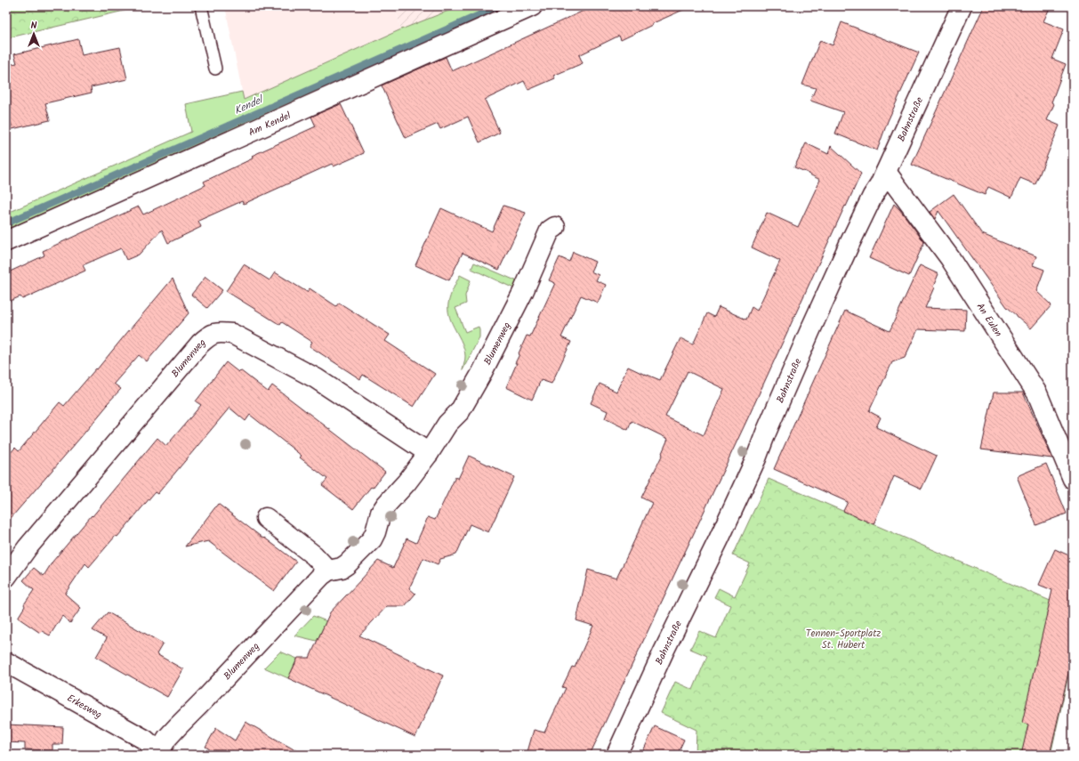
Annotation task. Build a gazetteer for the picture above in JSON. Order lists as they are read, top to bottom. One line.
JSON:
{"streets":{"street":["Bahnstraße","Am Kendel","An Eulen","Blumenweg","Erkesweg"]},"crossings":[["Bahnstraße","An Eulen"],["Blumenweg","Erkesweg"]],"water":["Kendel"],"parks":["Tennen-Sportplatz St. Hubert"],"north":"top"}
